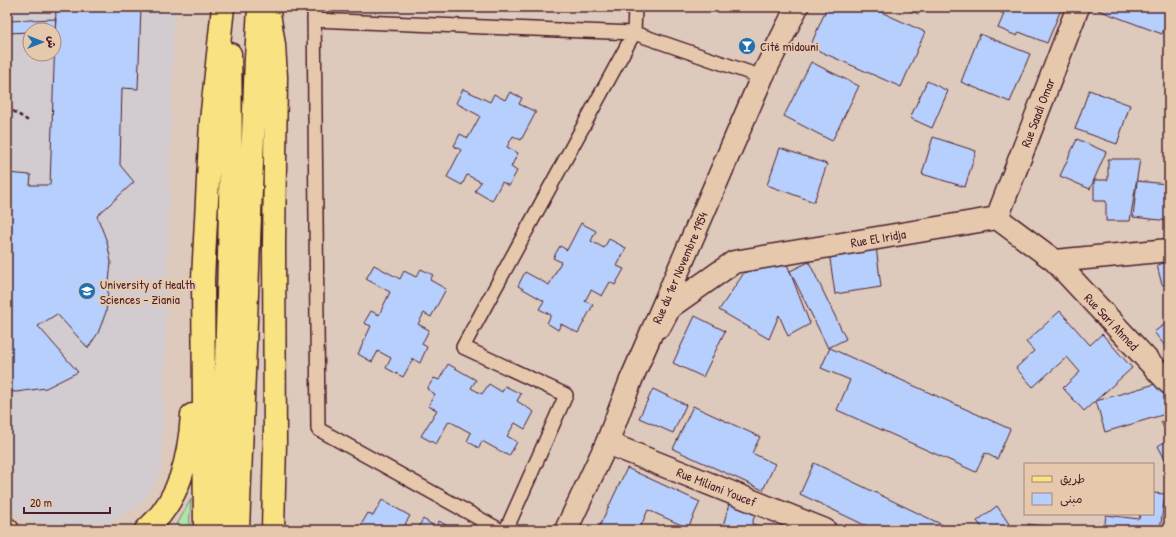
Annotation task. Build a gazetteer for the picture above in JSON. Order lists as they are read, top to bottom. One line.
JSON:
{"streets":{"street":["Rue Saadi Omar","Rue El Iridja","Rue du 1er Novembre 1954","Rue Sari Ahmed","Rue Miliani Youcef"]},"crossings":[["Rue Saadi Omar","Rue El Iridja"],["Rue El Iridja","Rue du 1er Novembre 1954"],["Rue du 1er Novembre 1954","Rue Miliani Youcef"]],"places":{"bar":["Cité midouni"],"school or university":["University of Health Sciences - Ziania"]},"legend":["طريق","مبنى"],"scale_bar":"20 m","north":"right"}
